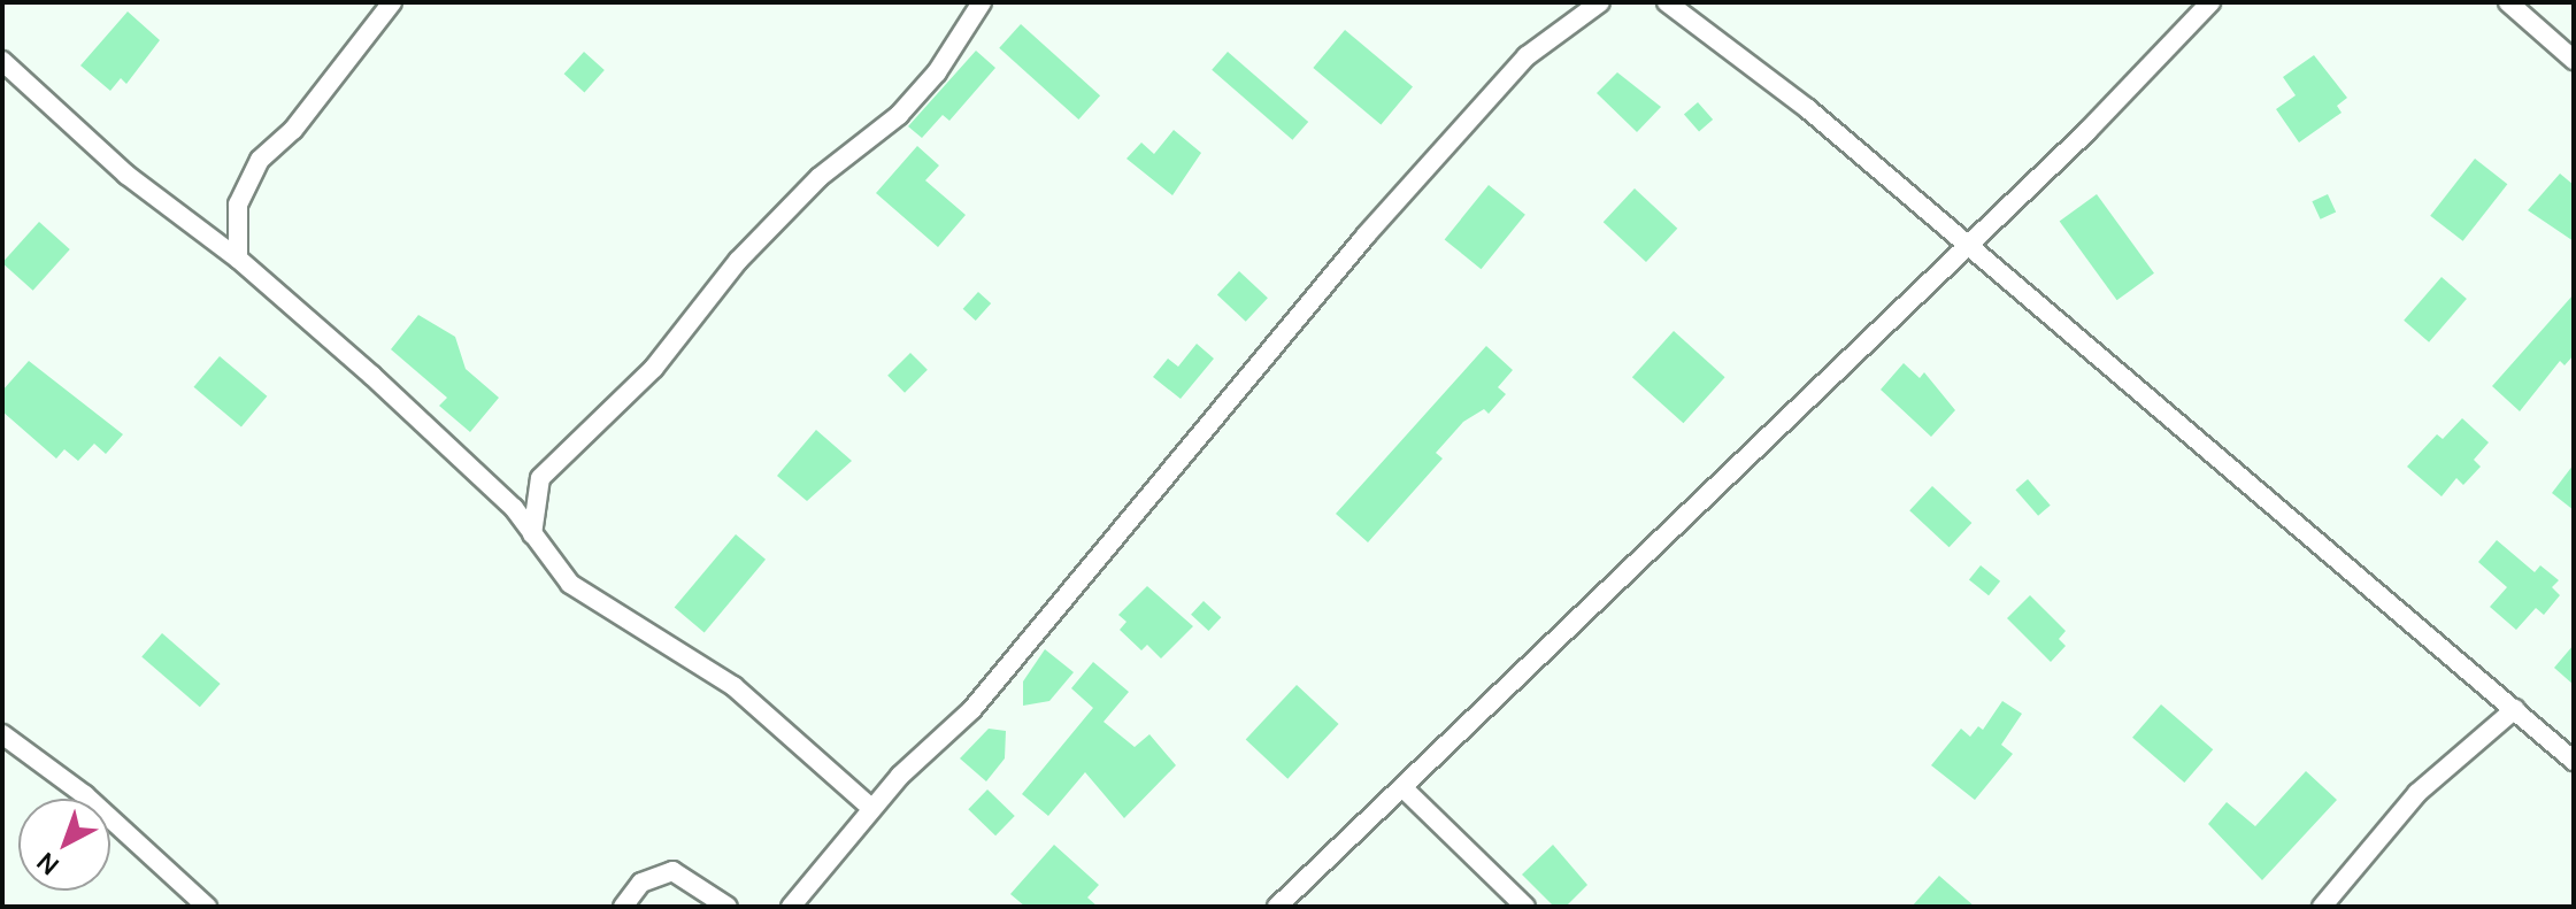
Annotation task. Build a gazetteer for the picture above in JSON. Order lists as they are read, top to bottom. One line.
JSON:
{"north":"bottom left"}
